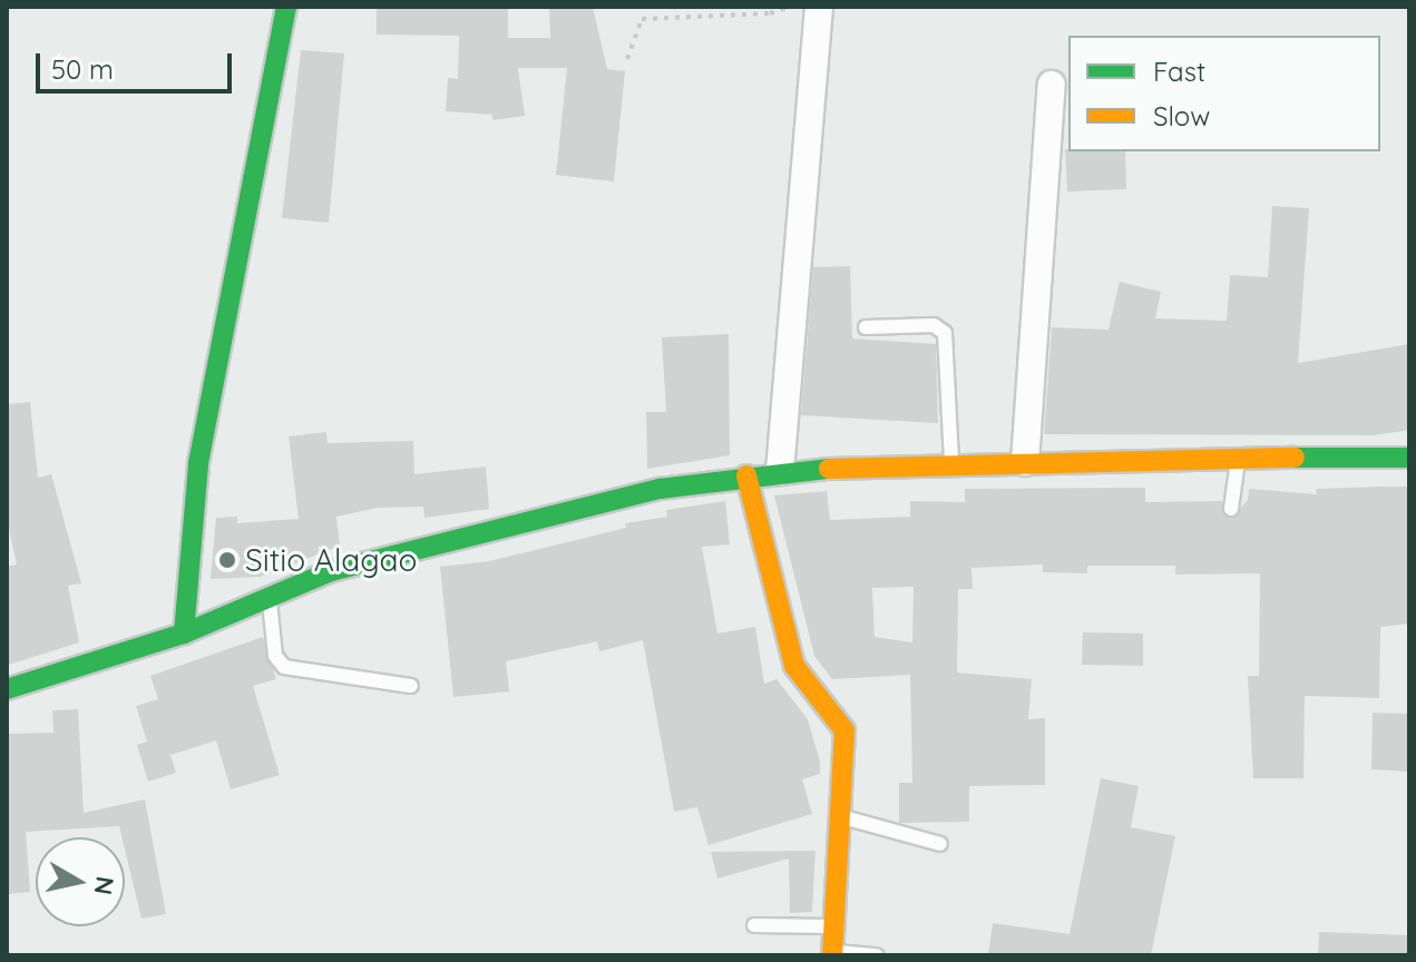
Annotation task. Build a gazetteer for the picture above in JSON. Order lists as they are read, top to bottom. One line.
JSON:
{"places":["Sitio Alagao"],"legend":["Fast","Slow"],"scale_bar":"50 m","north":"right"}
